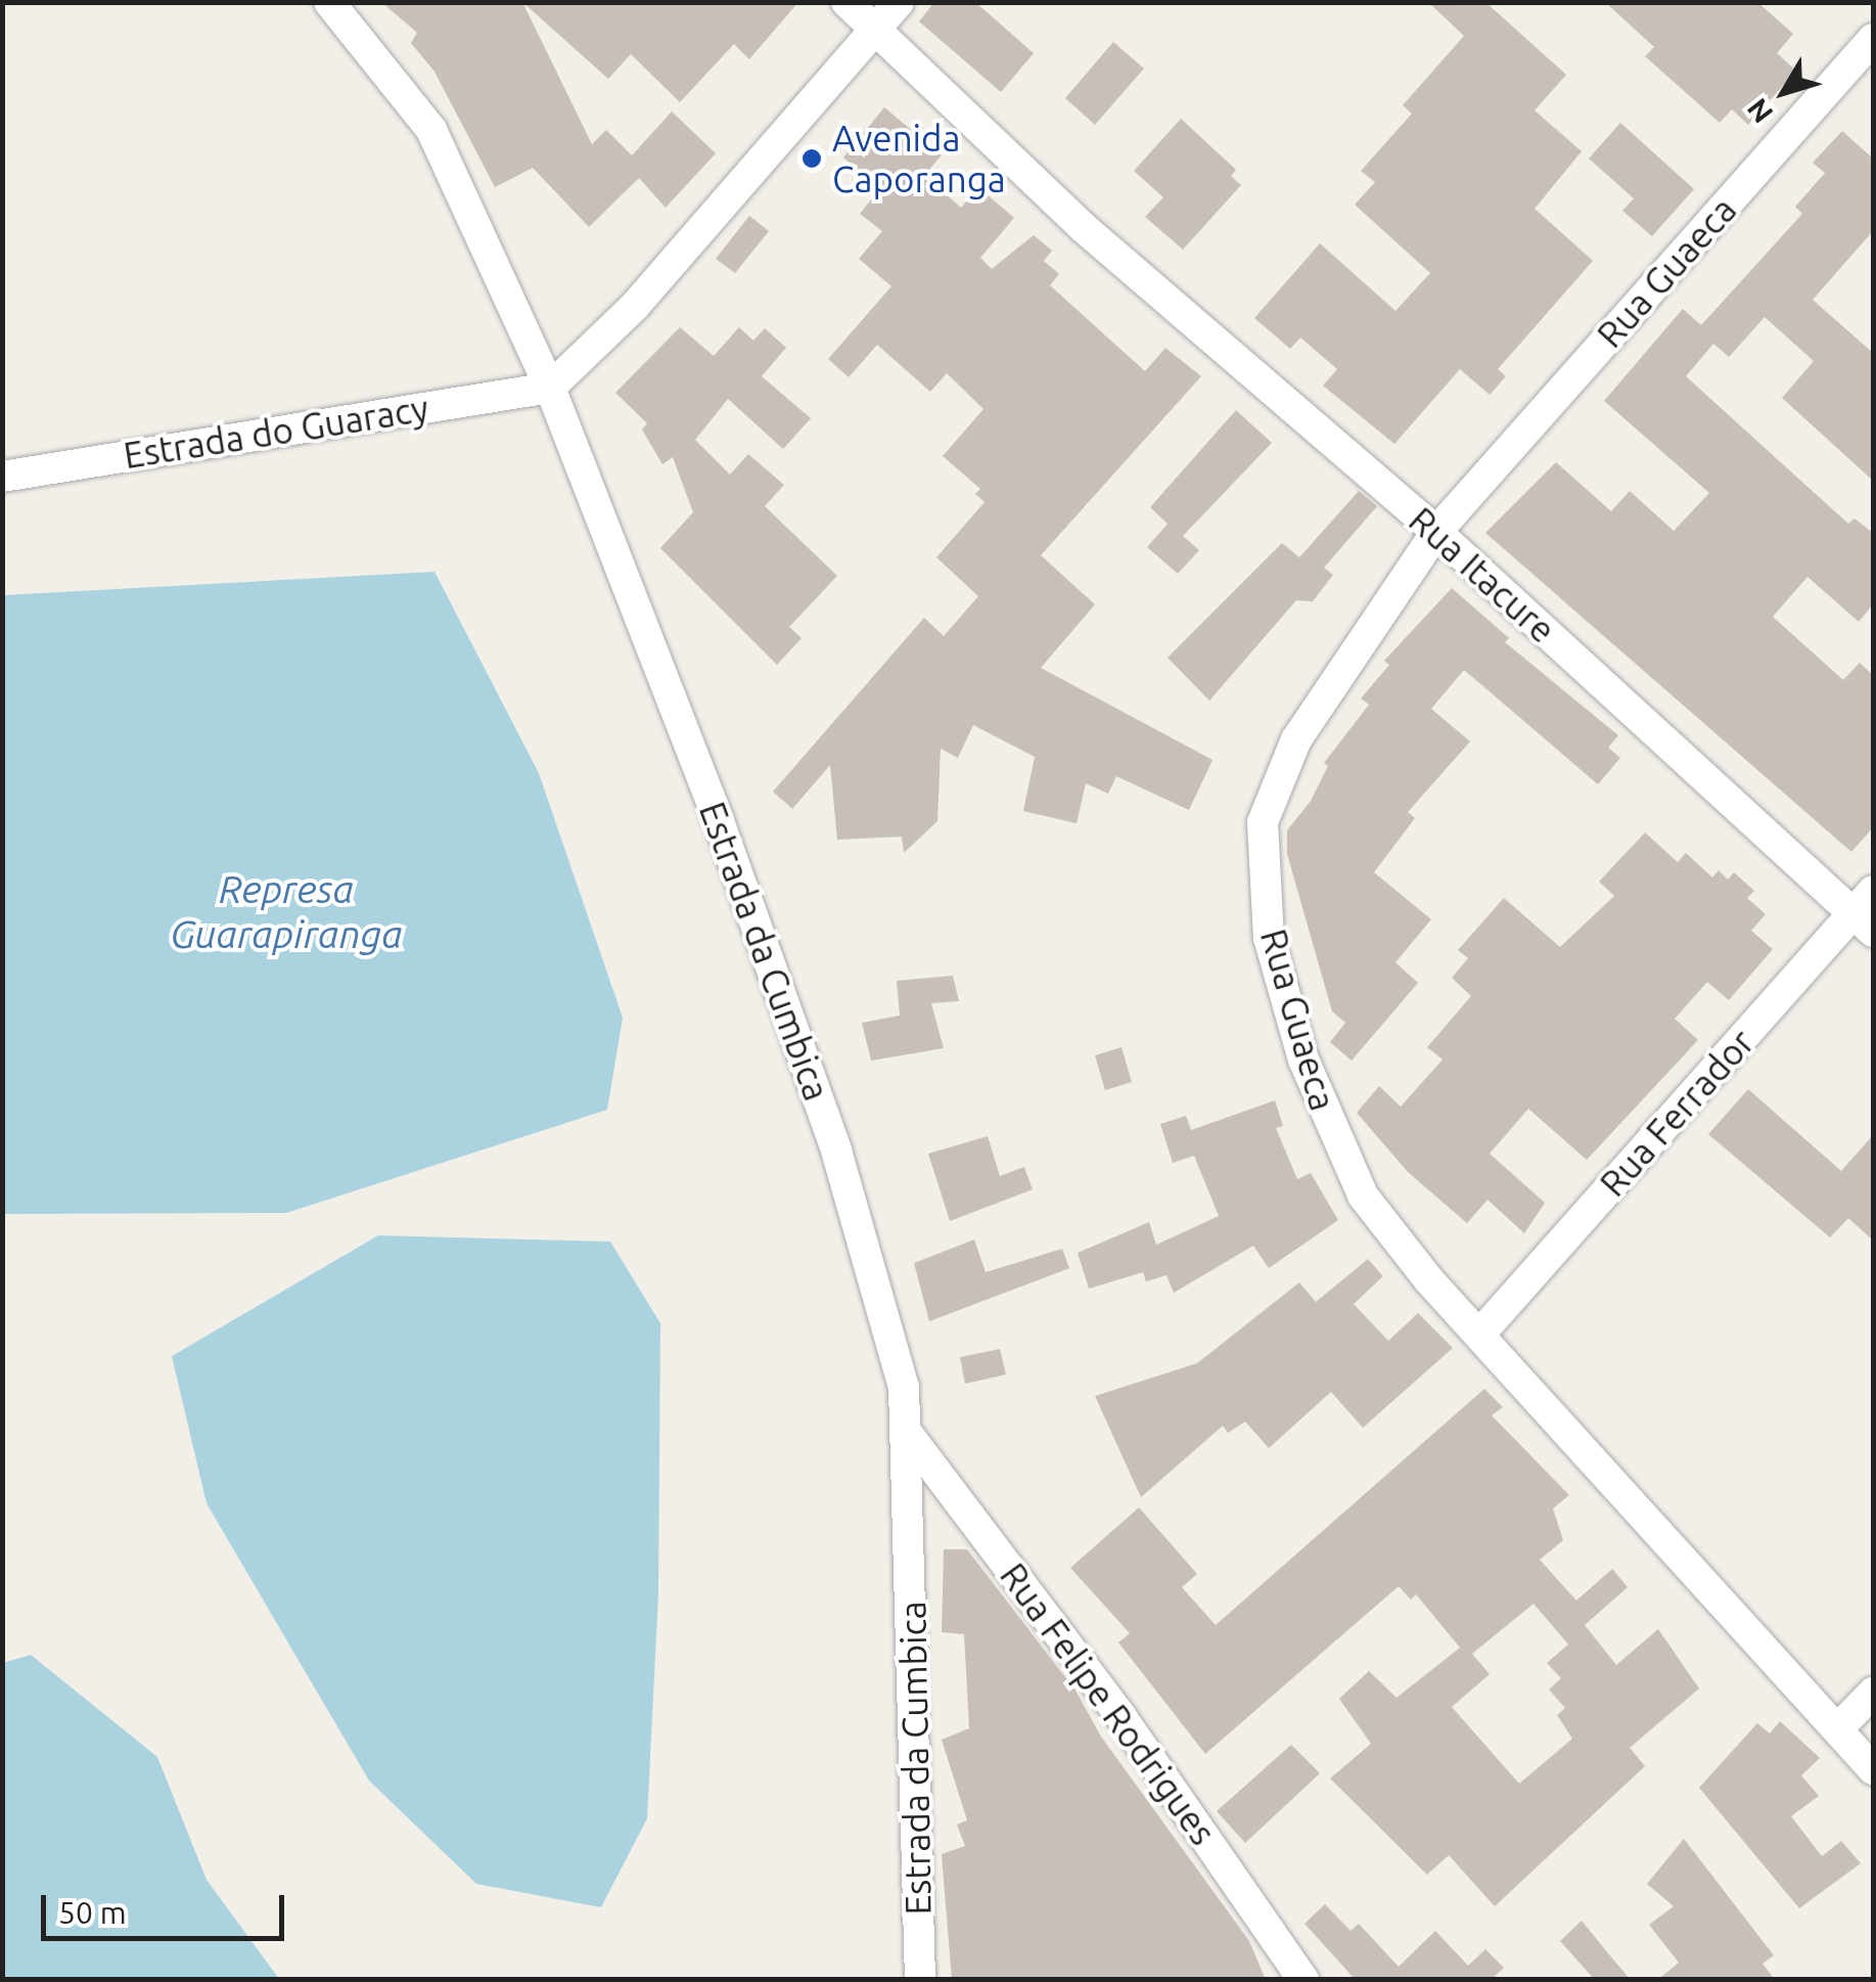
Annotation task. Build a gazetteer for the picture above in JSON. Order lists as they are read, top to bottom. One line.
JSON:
{"streets":{"street":["Rua Guaeca","Estrada do Guaracy","Rua Itacure","Estrada da Cumbica","Rua Ferrador","Rua Felipe Rodrigues"]},"crossings":[["Rua Guaeca","Rua Itacure"],["Rua Guaeca","Rua Ferrador"],["Estrada do Guaracy","Estrada da Cumbica"],["Rua Itacure","Rua Ferrador"],["Estrada da Cumbica","Rua Felipe Rodrigues"]],"water":["Represa Guarapiranga"],"places":["Avenida Caporanga"],"scale_bar":"50 m","north":"bottom left"}
